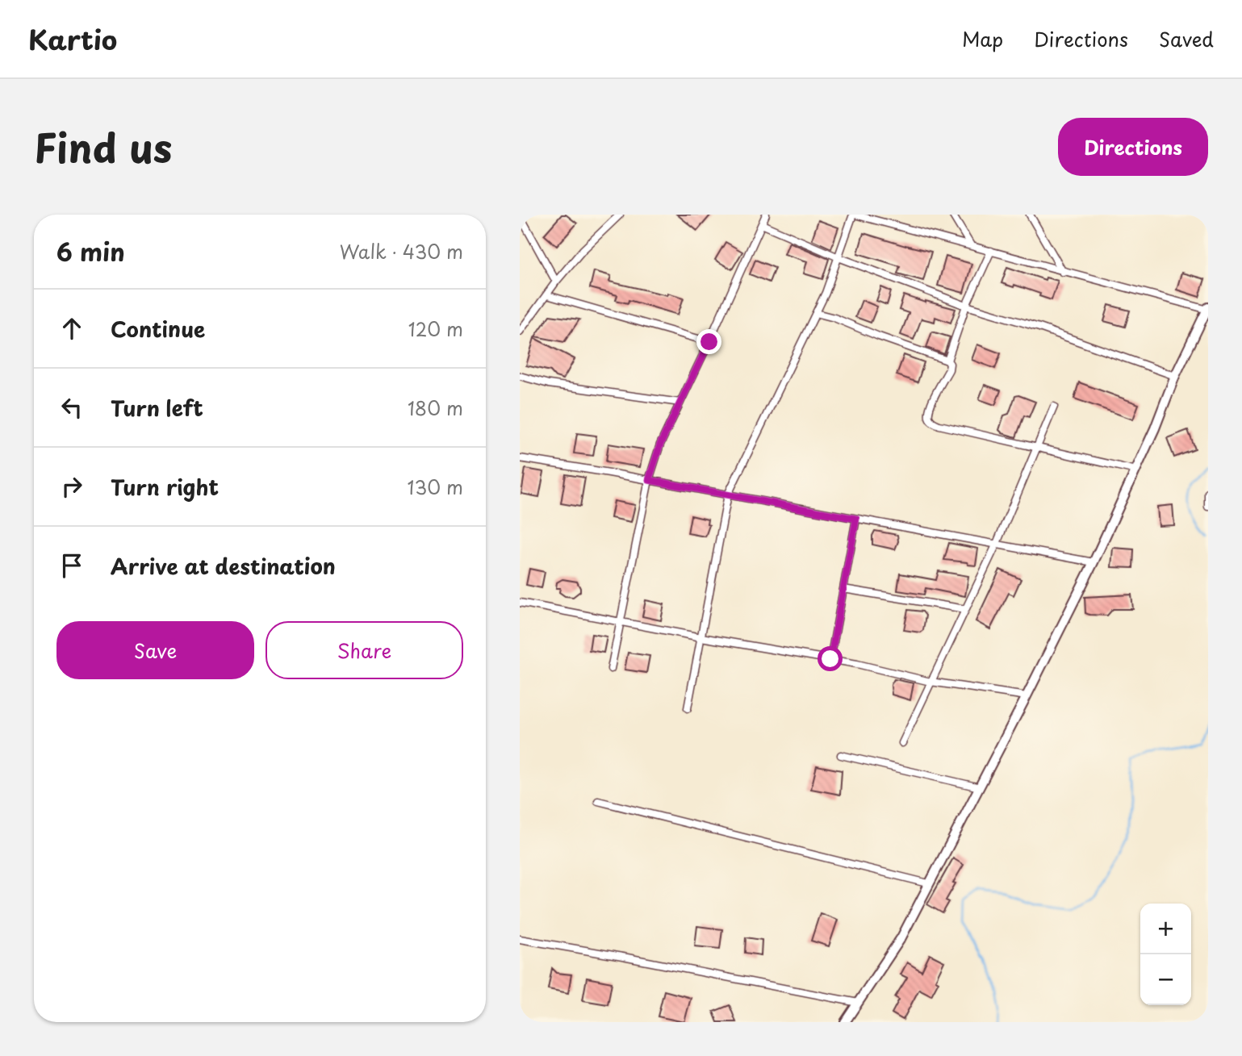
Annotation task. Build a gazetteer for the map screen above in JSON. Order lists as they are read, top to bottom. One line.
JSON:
{"page":{"header":"Kartio","nav":["Map","Directions","Saved"],"title":"Find us","buttons":["Directions",["Save","Share"]],"heading":["6 min","Walk · 430 m"],"list":[["Continue","120 m"],["Turn left","180 m"],["Turn right","130 m"],"Arrive at destination"],"map_buttons":["+","−"]}}
